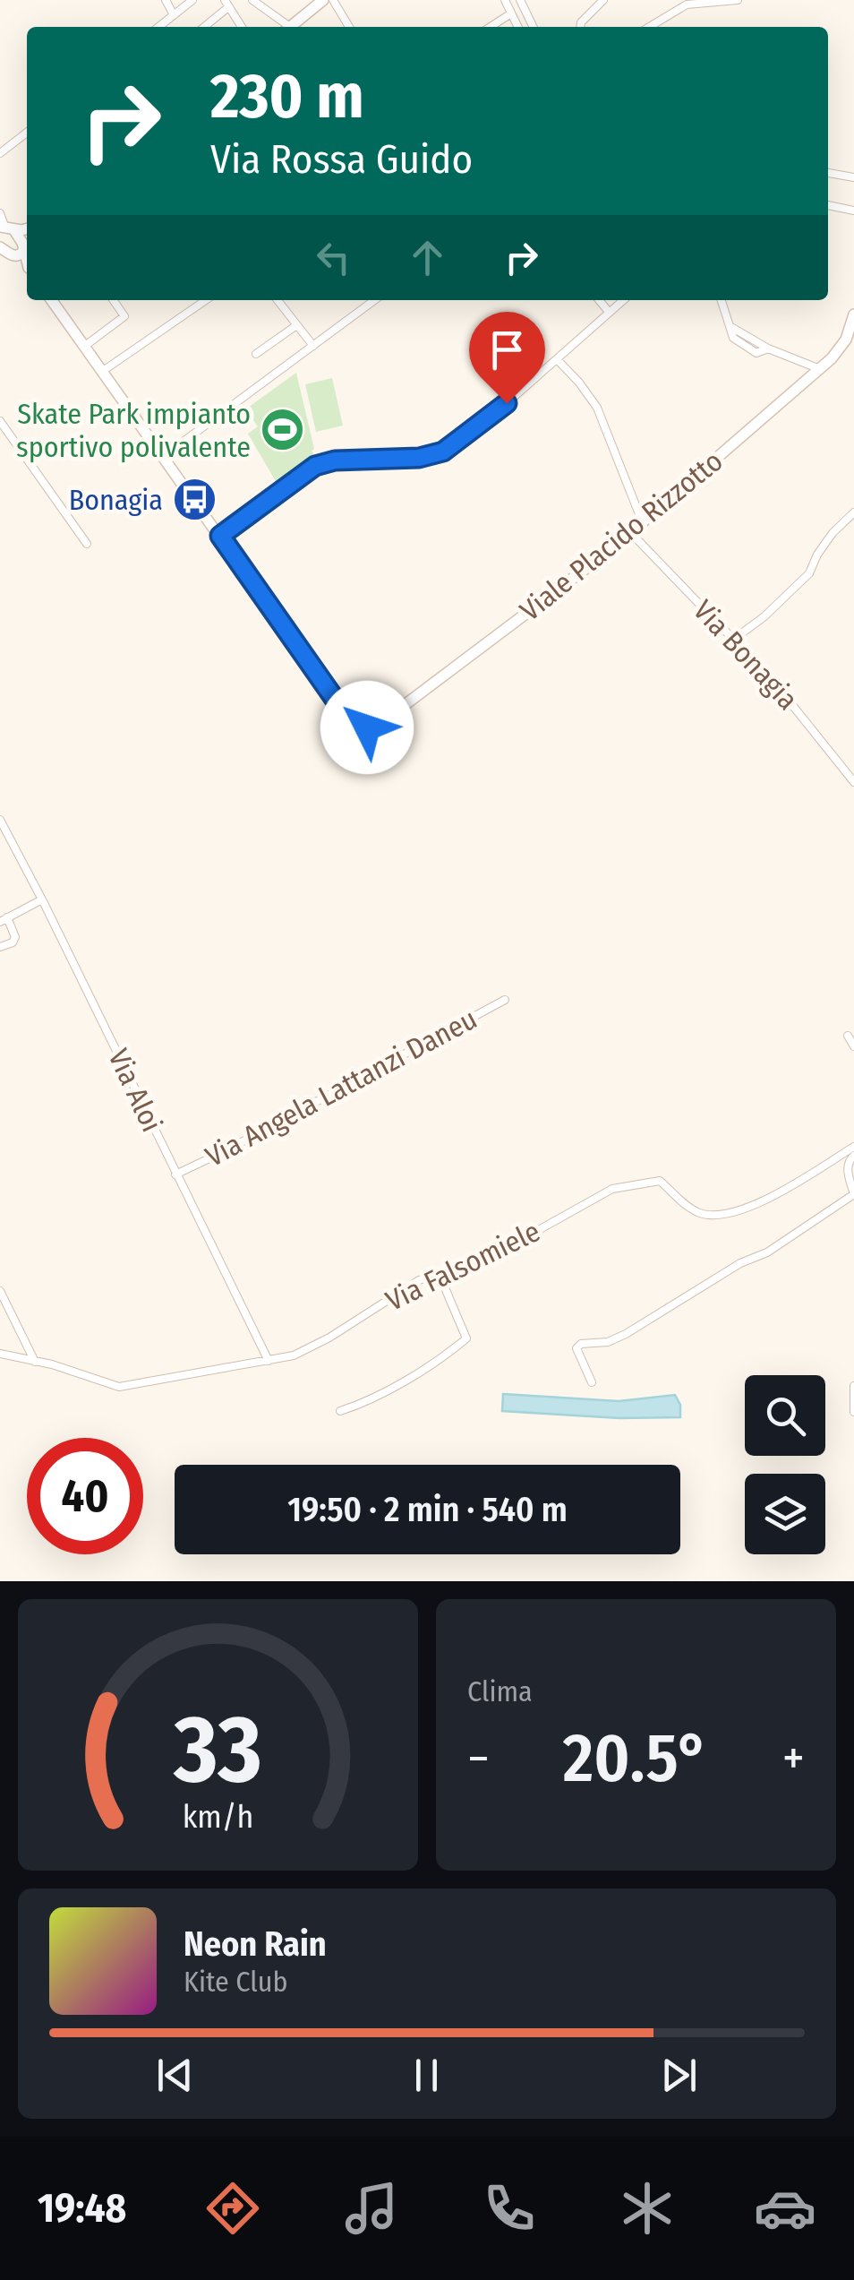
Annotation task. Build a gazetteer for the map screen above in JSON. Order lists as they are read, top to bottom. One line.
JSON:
{"streets":{"street":["Viale Placido Rizzotto","Via Bonagia","Via Angela Lattanzi Daneu","Via Aloi","Via Falsomiele"]},"crossings":[["Viale Placido Rizzotto","Via Bonagia"],["Via Angela Lattanzi Daneu","Via Aloi"],["Via Aloi","Via Falsomiele"]],"places":{"sports":["Skate Park impianto sportivo polivalente"],"bus stop":["Bonagia"]},"page":{"turn":["230 m","Via Rossa Guido"],"limit":"40","trip":"19:50 · 2 min · 540 m","tile":"Clima","heat":["−","20.5°","+"],"song":["Neon Rain","Kite Club"],"tabs":"19:48","gauge":["33","km/h"]}}
